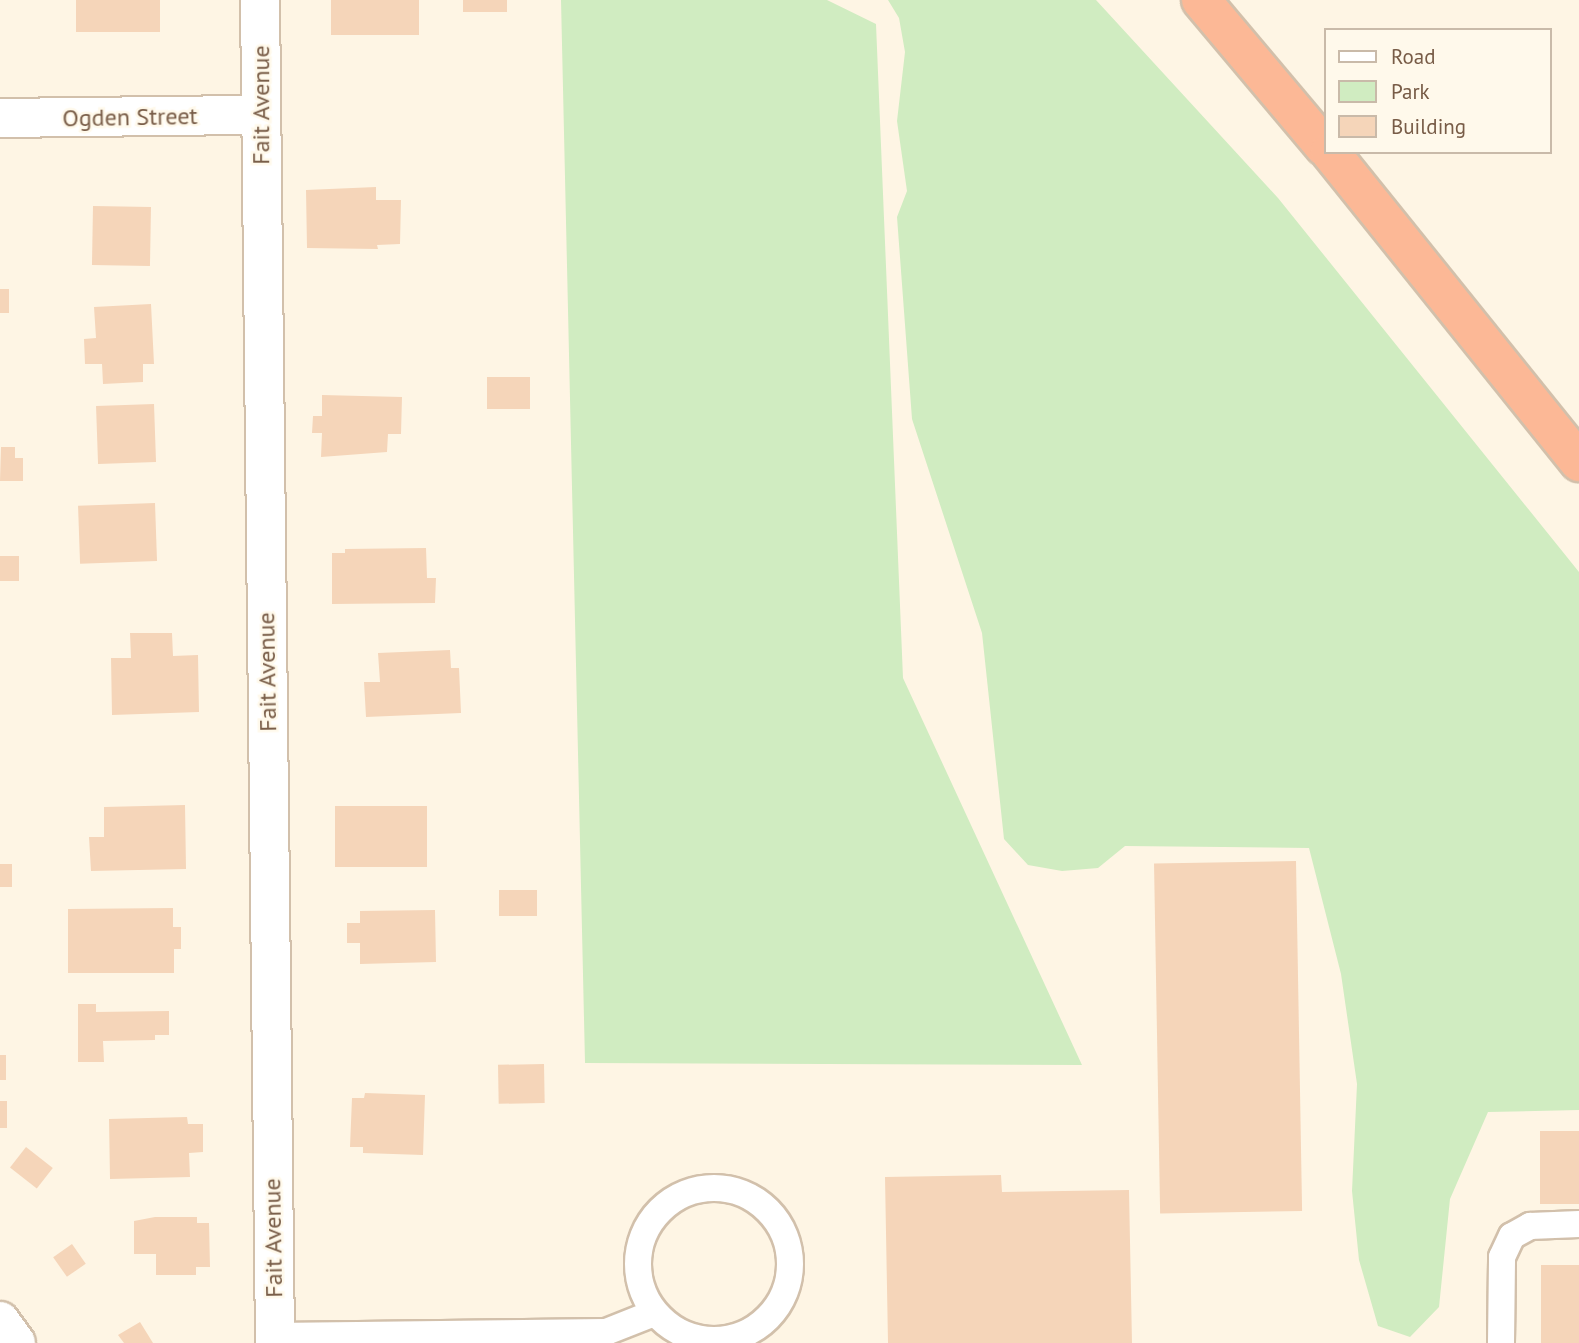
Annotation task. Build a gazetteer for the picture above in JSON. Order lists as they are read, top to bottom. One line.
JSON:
{"streets":{"street":["Fait Avenue","Ogden Street"]},"crossings":[["Fait Avenue","Ogden Street"]],"legend":["Road","Park","Building"]}
